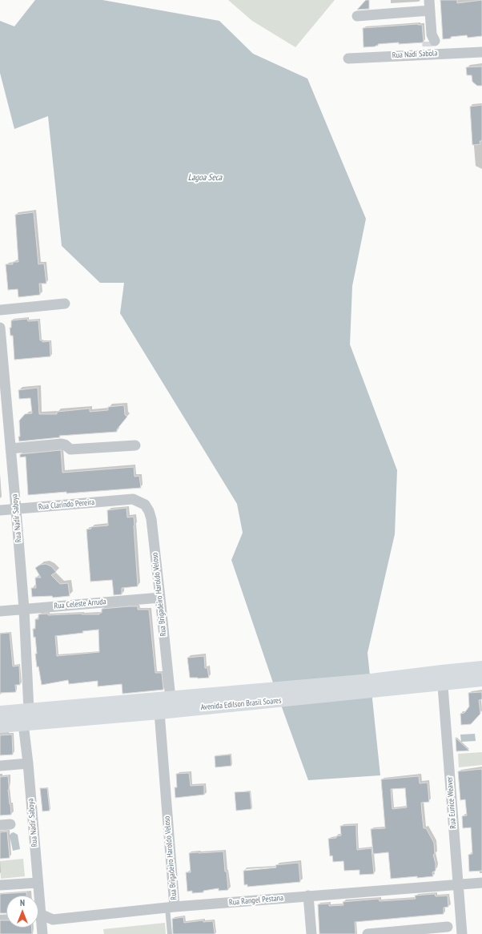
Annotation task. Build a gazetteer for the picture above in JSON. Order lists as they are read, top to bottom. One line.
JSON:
{"streets":{"main road":["Avenida Edilson Brasil Soares"],"street":["Rua Nadi Sabola","Rua Clarindo Pereira","Rua Nadir Saboya","Rua Brigadeiro Haroldo Veloso","Rua Celeste Arruda","Rua Eunice Weaver","Rua Rangel Pestana"]},"crossings":[["Rua Clarindo Pereira","Rua Nadir Saboya"],["Rua Clarindo Pereira","Rua Brigadeiro Haroldo Veloso"],["Rua Nadir Saboya","Rua Celeste Arruda"],["Rua Nadir Saboya","Avenida Edilson Brasil Soares"],["Rua Nadir Saboya","Rua Rangel Pestana"],["Rua Brigadeiro Haroldo Veloso","Rua Celeste Arruda"],["Rua Brigadeiro Haroldo Veloso","Avenida Edilson Brasil Soares"],["Rua Brigadeiro Haroldo Veloso","Rua Rangel Pestana"],["Avenida Edilson Brasil Soares","Rua Eunice Weaver"],["Rua Eunice Weaver","Rua Rangel Pestana"]],"water":["Lagoa Seca"],"north":"top"}
